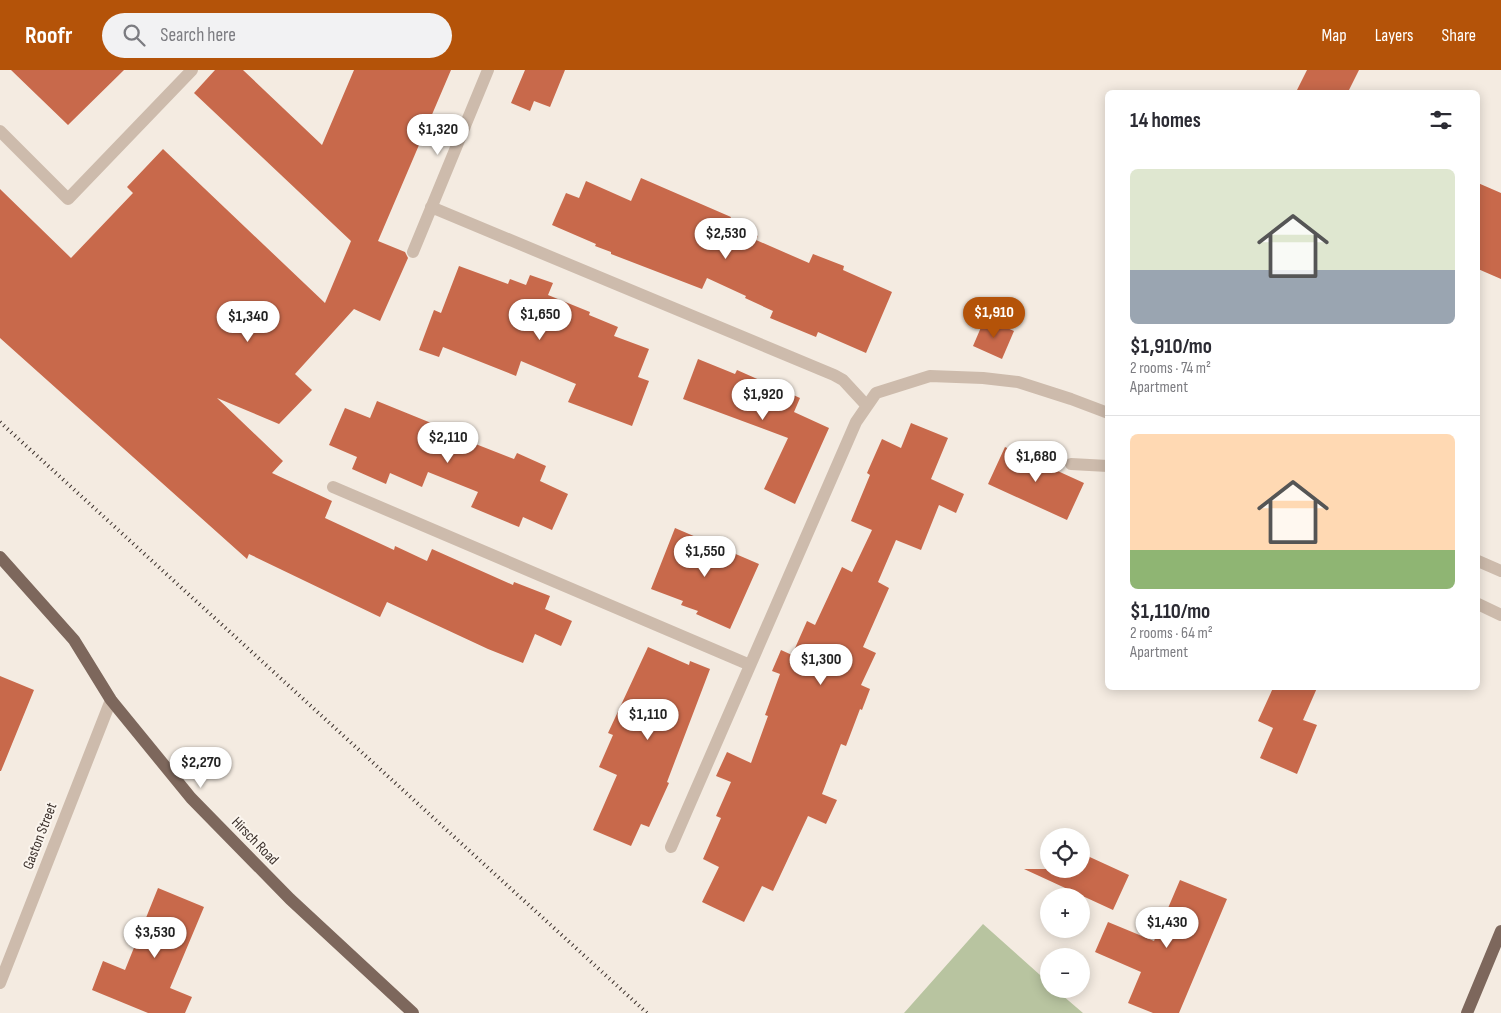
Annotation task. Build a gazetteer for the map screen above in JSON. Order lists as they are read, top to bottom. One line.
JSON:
{"streets":{"main road":["Hirsch Road"],"street":["Gaston Street"]},"crossings":[["Gaston Street","Hirsch Road"]],"page":{"header":"Roofr","search":"Search here","nav":["Map","Layers","Share"],"heading":"14 homes","price":["$1,320","$2,530","$1,910","$1,650","$1,340","$1,920","$2,110","$1,680","$1,550","$1,300","$1,110","$2,270","$1,430","$3,530"],"list":[{"name":"$1,910/mo","note":"2 rooms · 74 m² · Apartment"},{"name":"$1,110/mo","note":"2 rooms · 64 m² · Apartment"}],"map_buttons":["+","−"]}}
